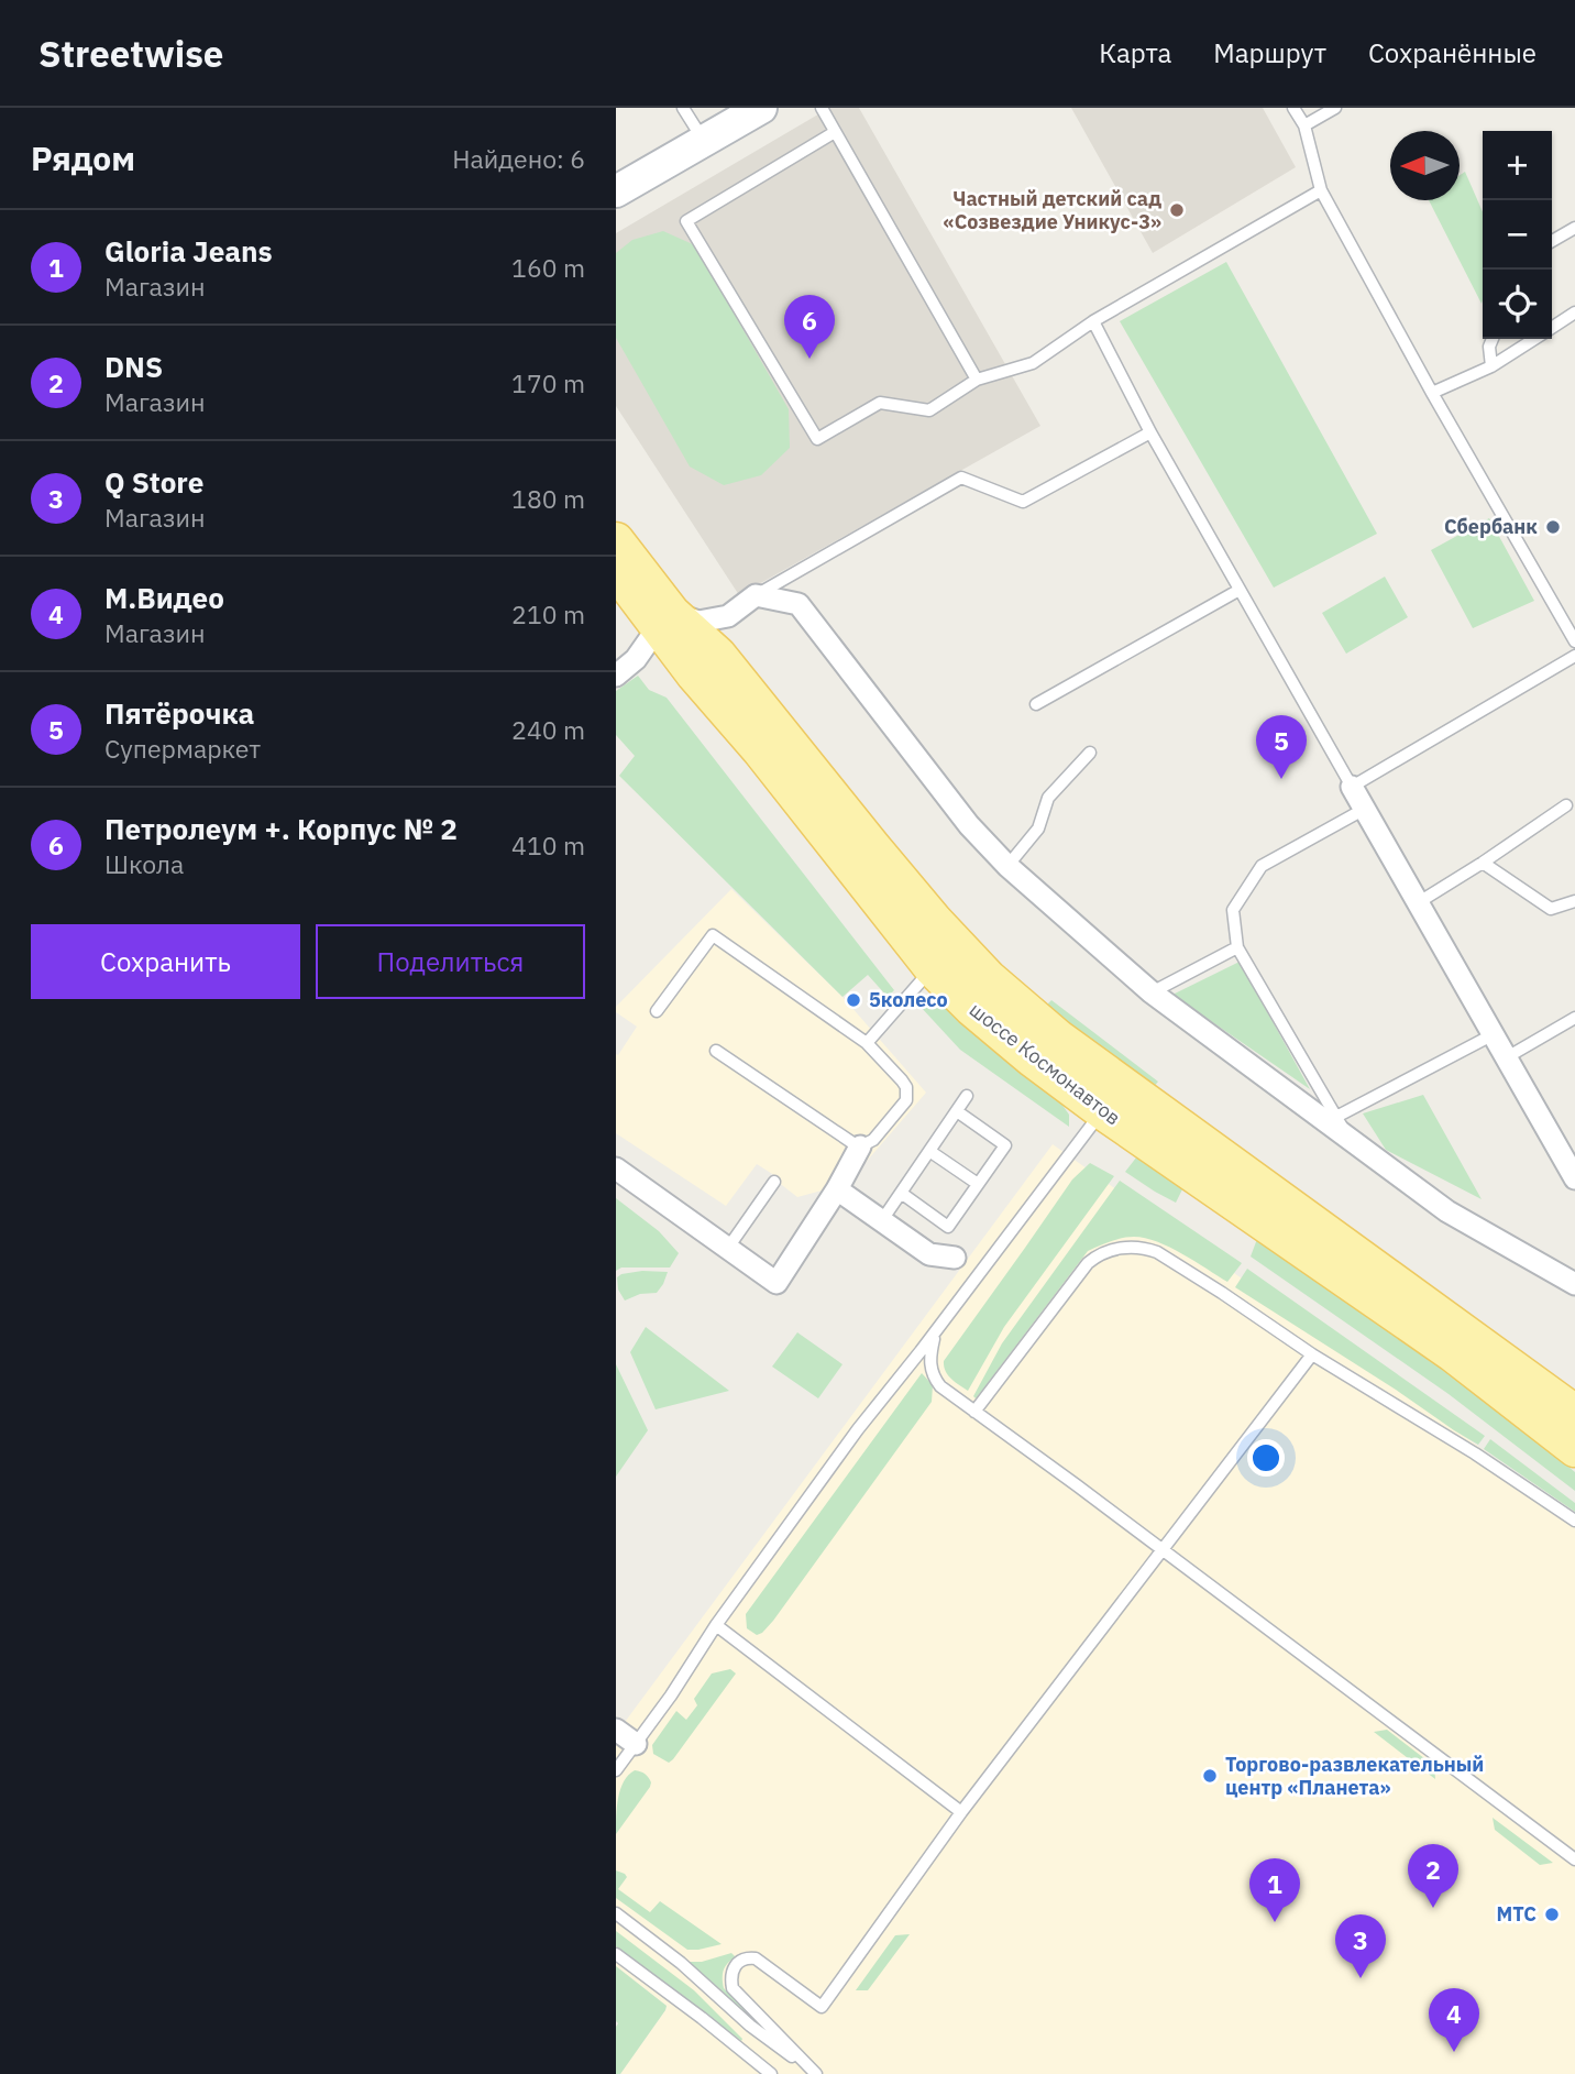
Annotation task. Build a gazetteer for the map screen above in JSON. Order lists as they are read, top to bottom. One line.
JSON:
{"streets":{"main road":["шоссе Космонавтов"]},"places":["Частный детский сад «Созвездие Уникус-3»","Сбербанк","5колесо","Торгово-развлекательный центр «Планета»","МТС"],"north":"left","page":{"header":"Streetwise","nav":["Карта","Маршрут","Сохранённые"],"heading":["Рядом","Найдено: 6"],"map_buttons":["+","−"],"list":[{"mark":"1","name":"Gloria Jeans","note":"Магазин","value":"160 m"},{"mark":"2","name":"DNS","note":"Магазин","value":"170 m"},{"mark":"3","name":"Q Store","note":"Магазин","value":"180 m"},{"mark":"4","name":"М.Видео","note":"Магазин","value":"210 m"},{"mark":"5","name":"Пятёрочка","note":"Супермаркет","value":"240 m"},{"mark":"6","name":"Петролеум +. Корпус № 2","note":"Школа","value":"410 m"}],"pins":["6","5","2","1","3","4"],"buttons":["Сохранить","Поделиться"]}}
